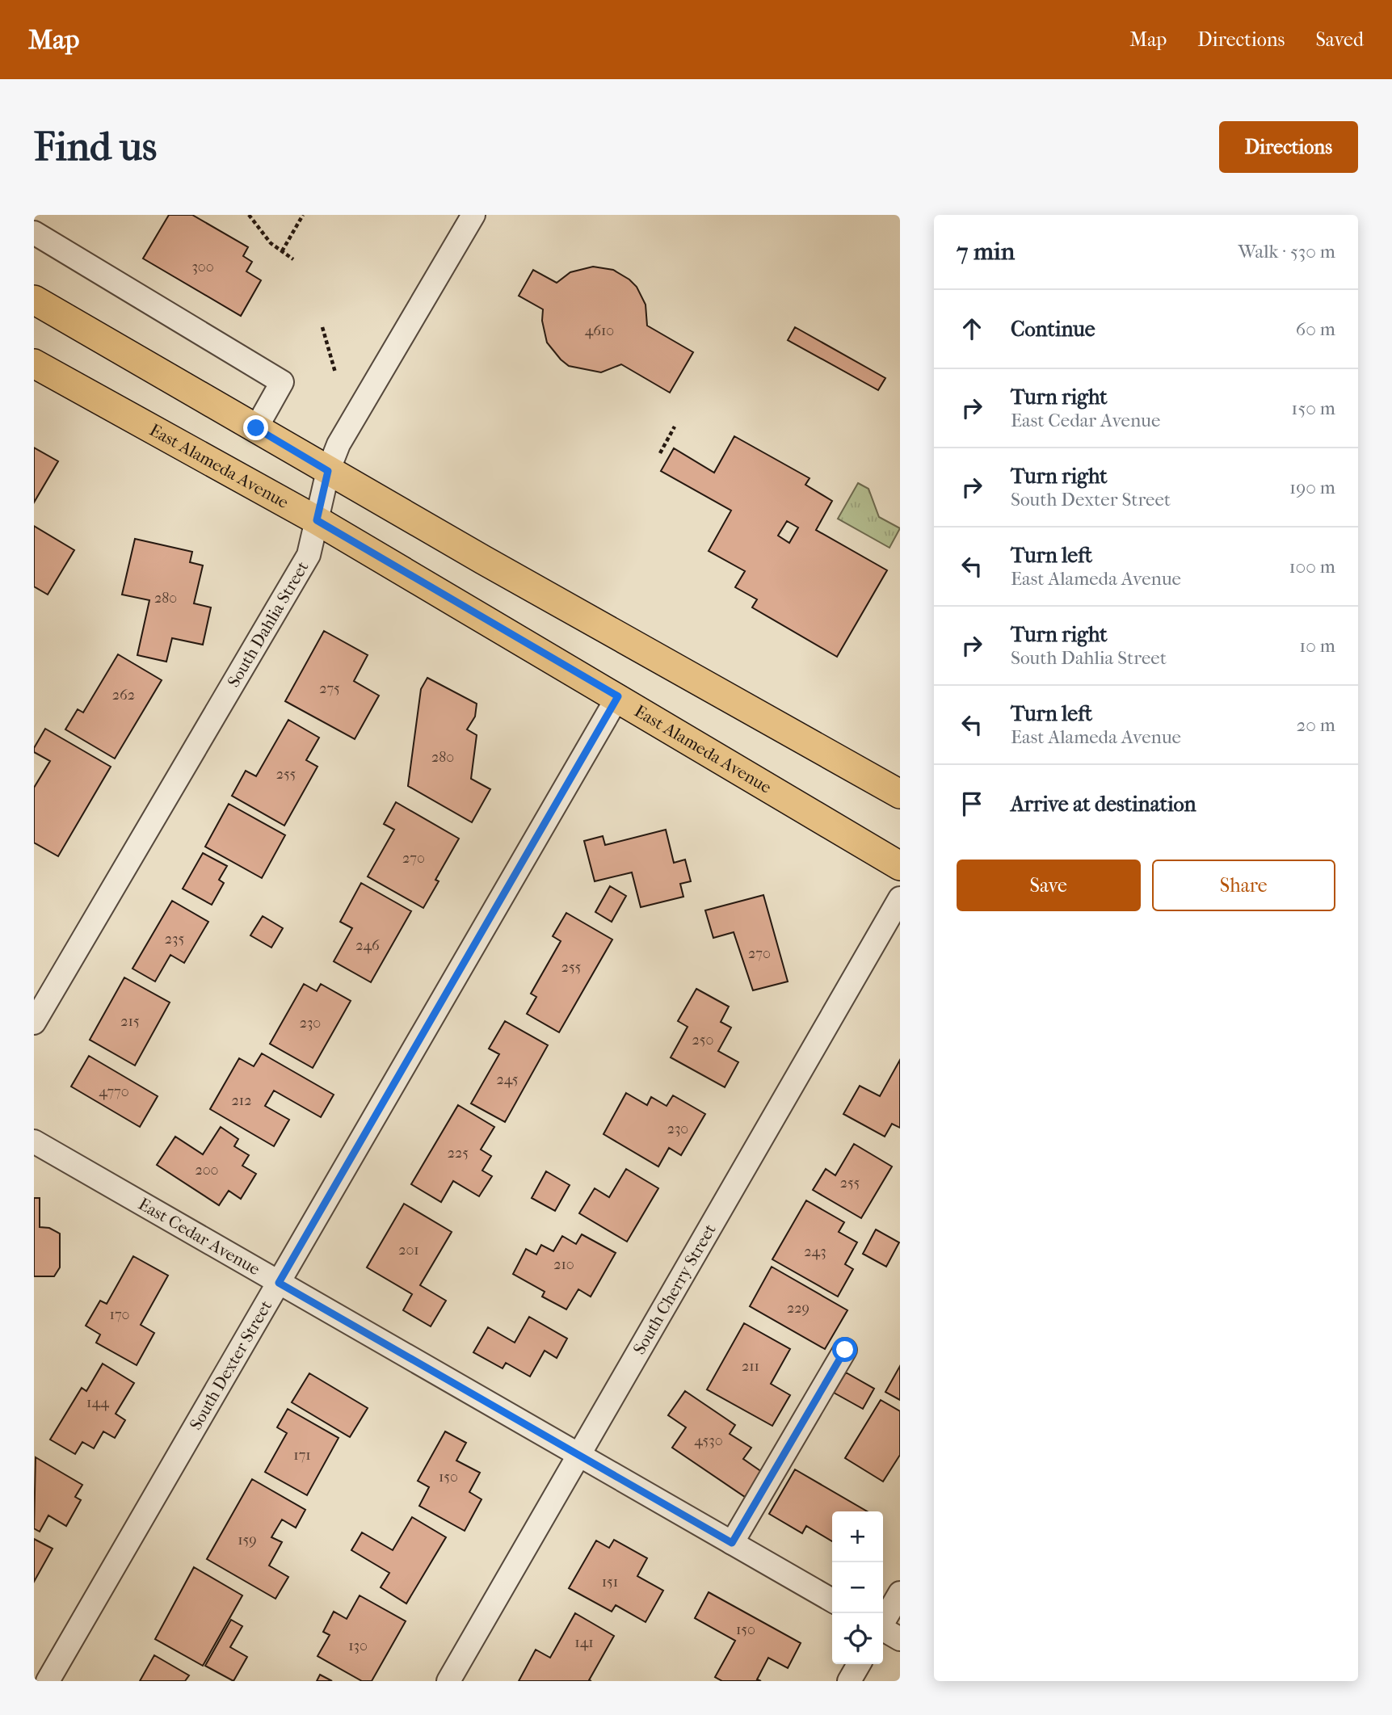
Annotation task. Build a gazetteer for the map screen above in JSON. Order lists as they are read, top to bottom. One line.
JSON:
{"streets":{"main road":["East Alameda Avenue"],"street":["South Dahlia Street","East Cedar Avenue","South Cherry Street","South Dexter Street"]},"crossings":[["East Alameda Avenue","South Dahlia Street"],["East Alameda Avenue","South Dexter Street"],["East Cedar Avenue","South Cherry Street"],["East Cedar Avenue","South Dexter Street"]],"house_numbers":["300","4610","280","275","262","280","255","270","235","246","270","255","215","230","250","245","4770","212","230","225","200","255","201","243","210","229","170","211","144","4530","171","150","159","151","150","141","130"],"page":{"header":"Map","nav":["Map","Directions","Saved"],"buttons":["Directions",["Save","Share"]],"title":"Find us","heading":["7 min","Walk · 530 m"],"list":[["Continue","60 m"],["Turn right","East Cedar Avenue","150 m"],["Turn right","South Dexter Street","190 m"],["Turn left","East Alameda Avenue","100 m"],["Turn right","South Dahlia Street","10 m"],["Turn left","East Alameda Avenue","20 m"],"Arrive at destination"],"map_buttons":["+","−"]}}
